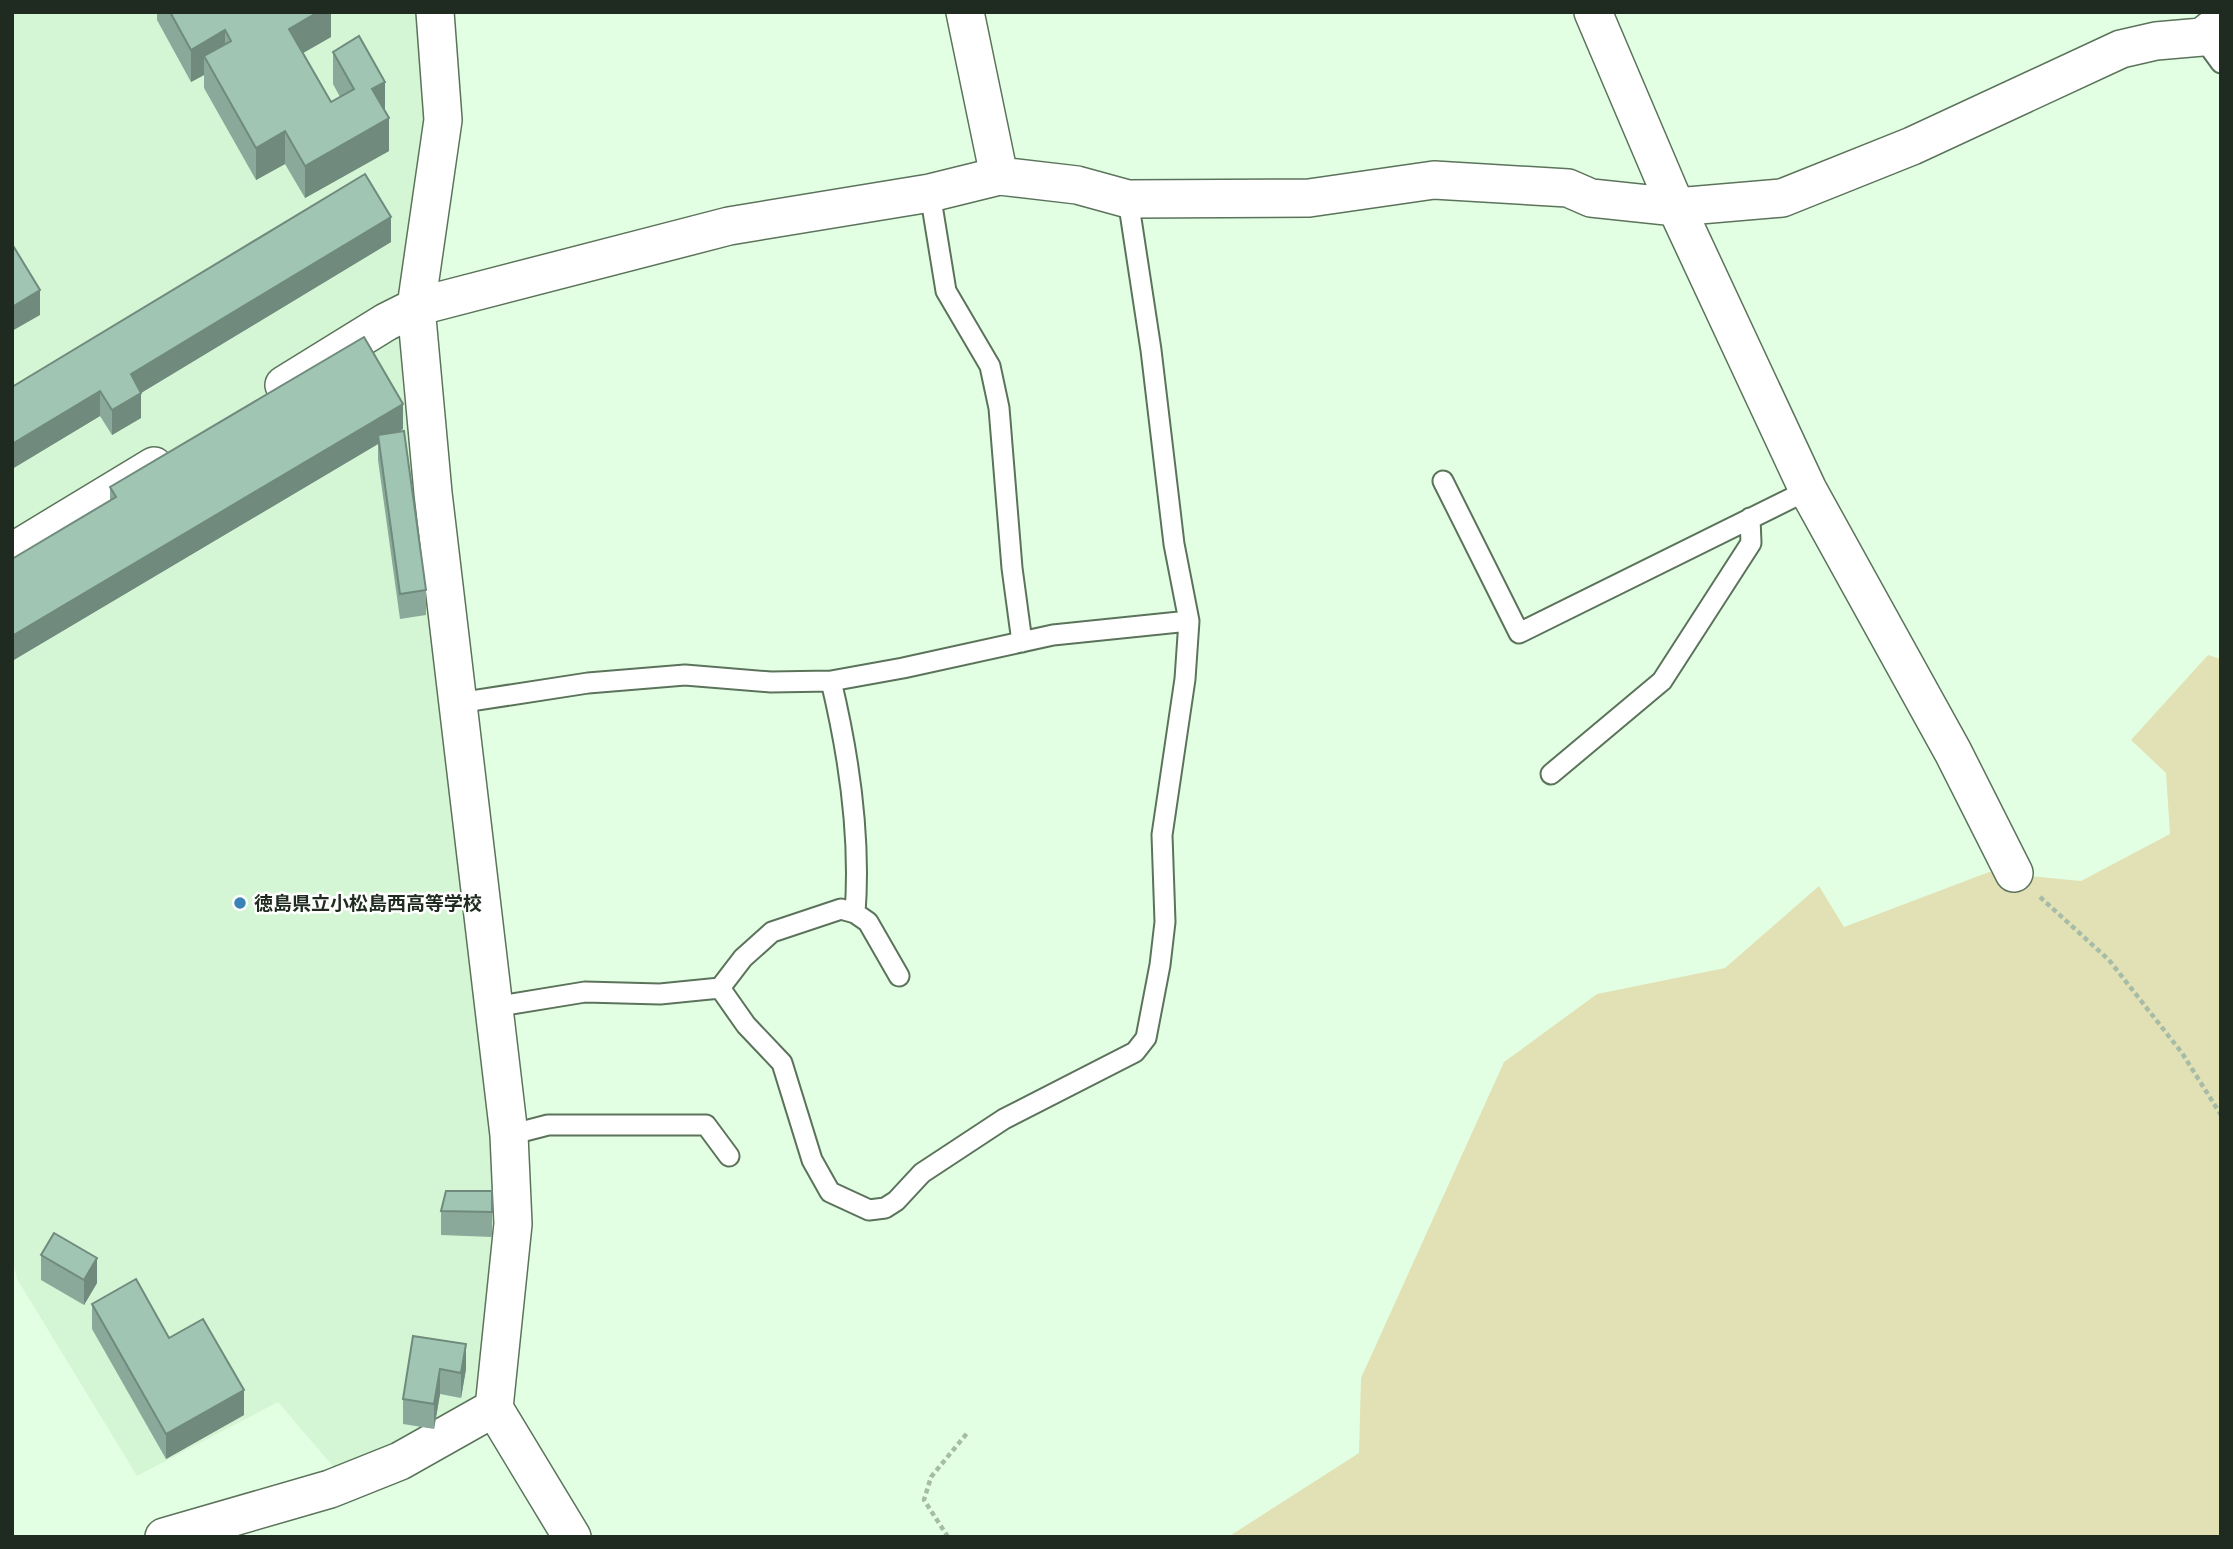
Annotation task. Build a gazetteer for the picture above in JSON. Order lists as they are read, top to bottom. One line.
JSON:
{"places":["徳島県立小松島西高等学校"]}
